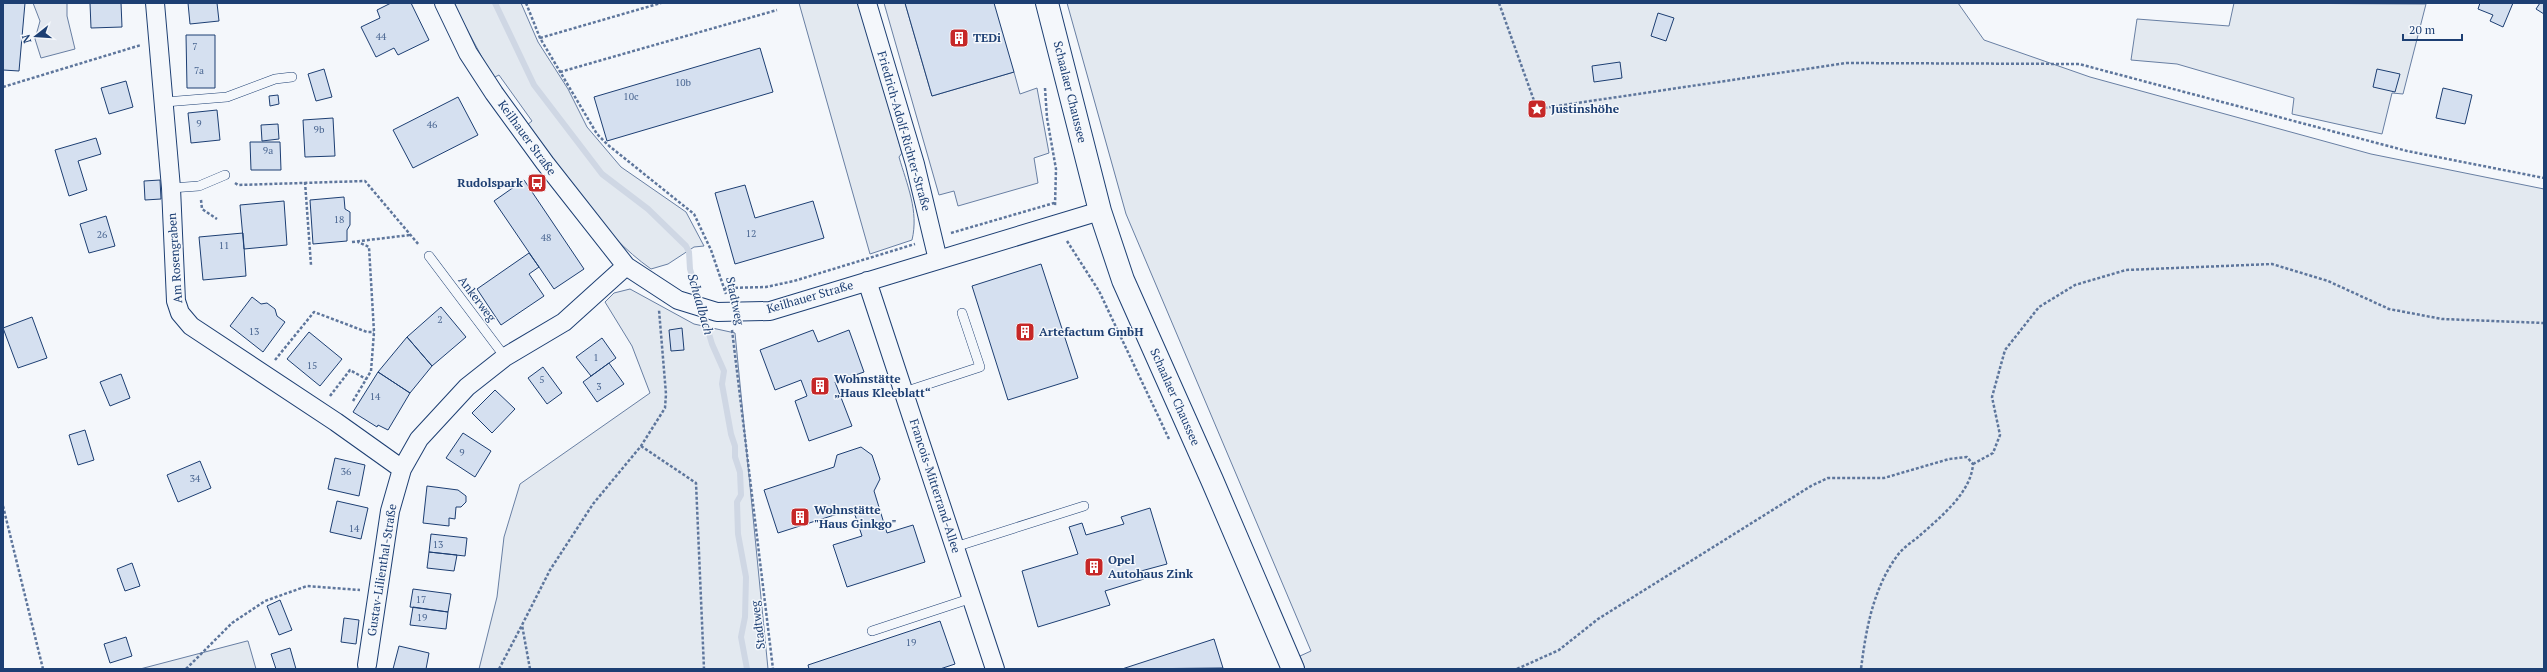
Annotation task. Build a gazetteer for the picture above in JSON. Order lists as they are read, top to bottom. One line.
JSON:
{"streets":{"main road":["Schaalaer Chaussee"],"street":["Friedrich-Adolf-Richter-Straße","Keilhauer Straße","Am Rosengraben","Francois-Mitterrand-Allee","Gustav-Lilienthal-Straße"],"lane":["Ankerweg"],"path":["Stadtweg"]},"crossings":[["Schaalaer Chaussee","Keilhauer Straße"],["Friedrich-Adolf-Richter-Straße","Keilhauer Straße"],["Keilhauer Straße","Stadtweg"],["Keilhauer Straße","Francois-Mitterrand-Allee"],["Keilhauer Straße","Gustav-Lilienthal-Straße"],["Am Rosengraben","Gustav-Lilienthal-Straße"],["Ankerweg","Gustav-Lilienthal-Straße"]],"water":["Schaalbach"],"places":{"building":["TEDi","Artefactum GmbH","Wohnstätte „Haus Kleeblatt“","Wohnstätte \"Haus Ginkgo\"","Opel Autohaus Zink"],"place":["Justinshöhe"],"bus stop":["Rudolspark"]},"house_numbers":["44","7","7a","10b","10c","9","46","9b","9a","18","12","26","48","11","2","13","1","15","5","3","14","9","36","34","14","13","17","19","19"],"scale_bar":"20 m","north":"left"}
